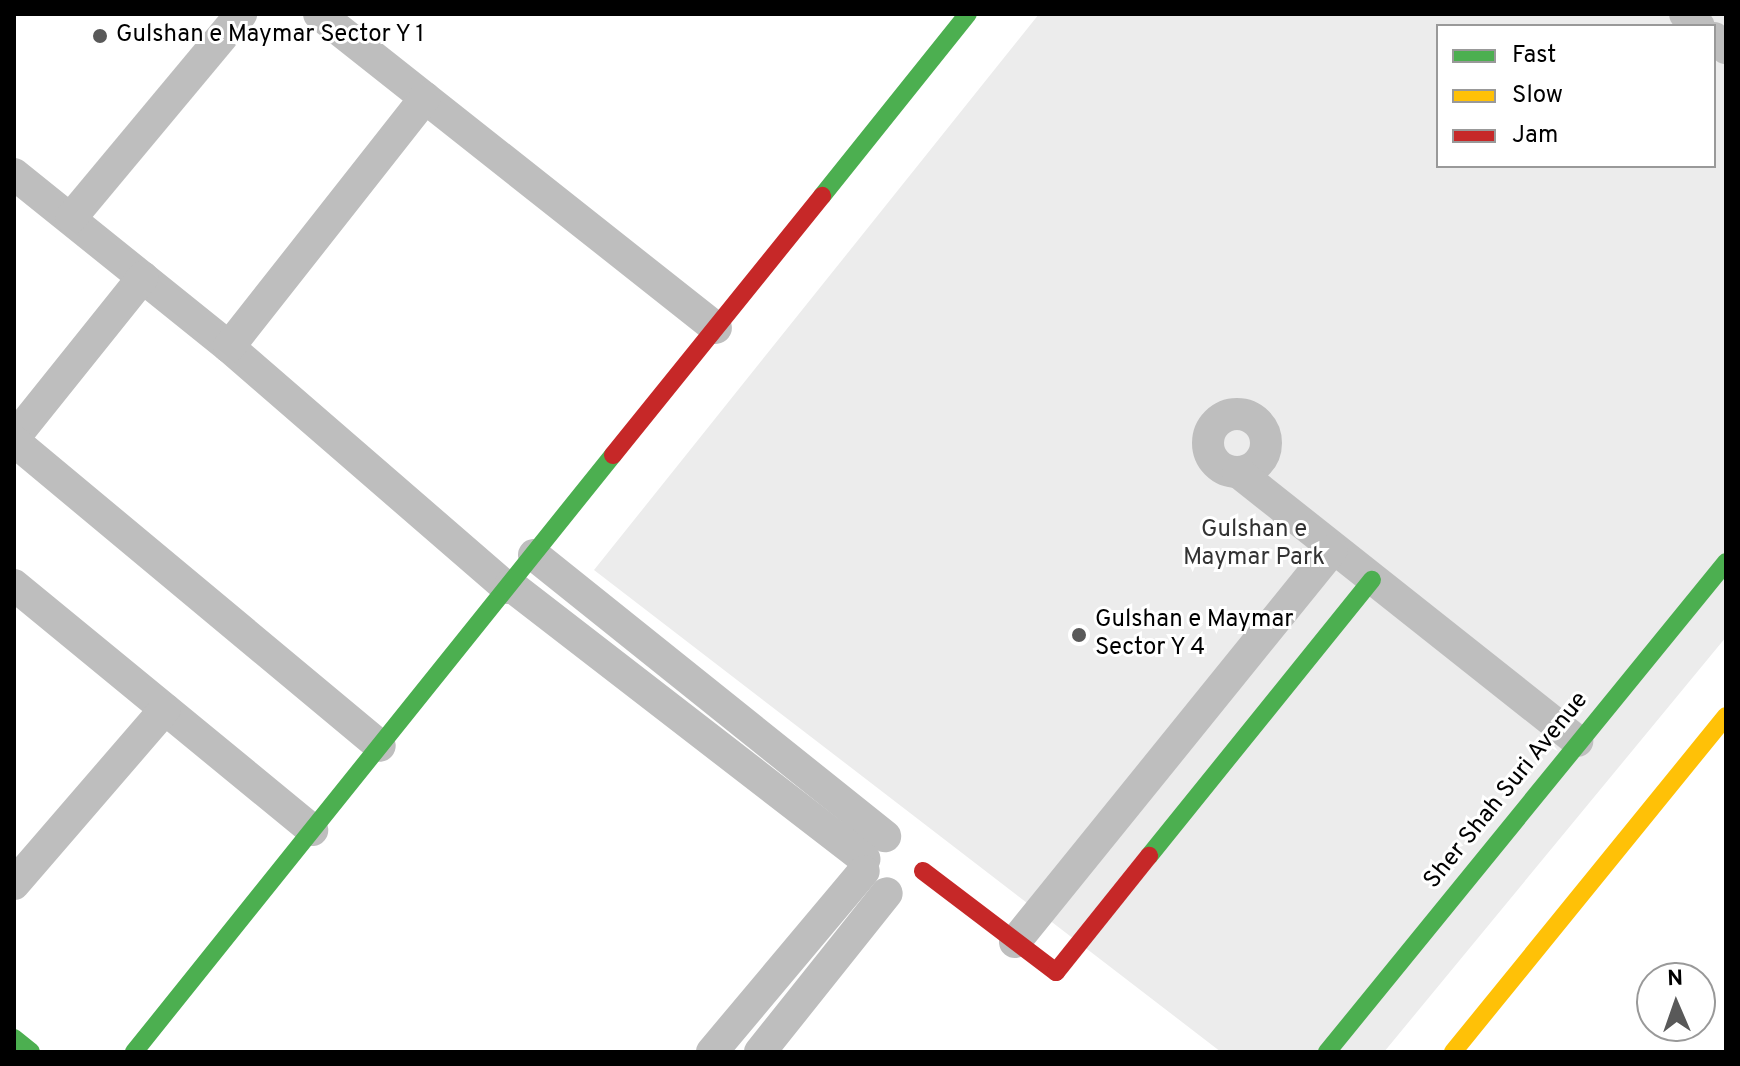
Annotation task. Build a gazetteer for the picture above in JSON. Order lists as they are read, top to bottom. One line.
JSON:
{"streets":{"street":["Sher Shah Suri Avenue"]},"parks":["Gulshan e Maymar Park"],"places":["Gulshan e Maymar Sector Y 1","Gulshan e Maymar Sector Y 4"],"legend":["Fast","Slow","Jam"],"north":"top"}
